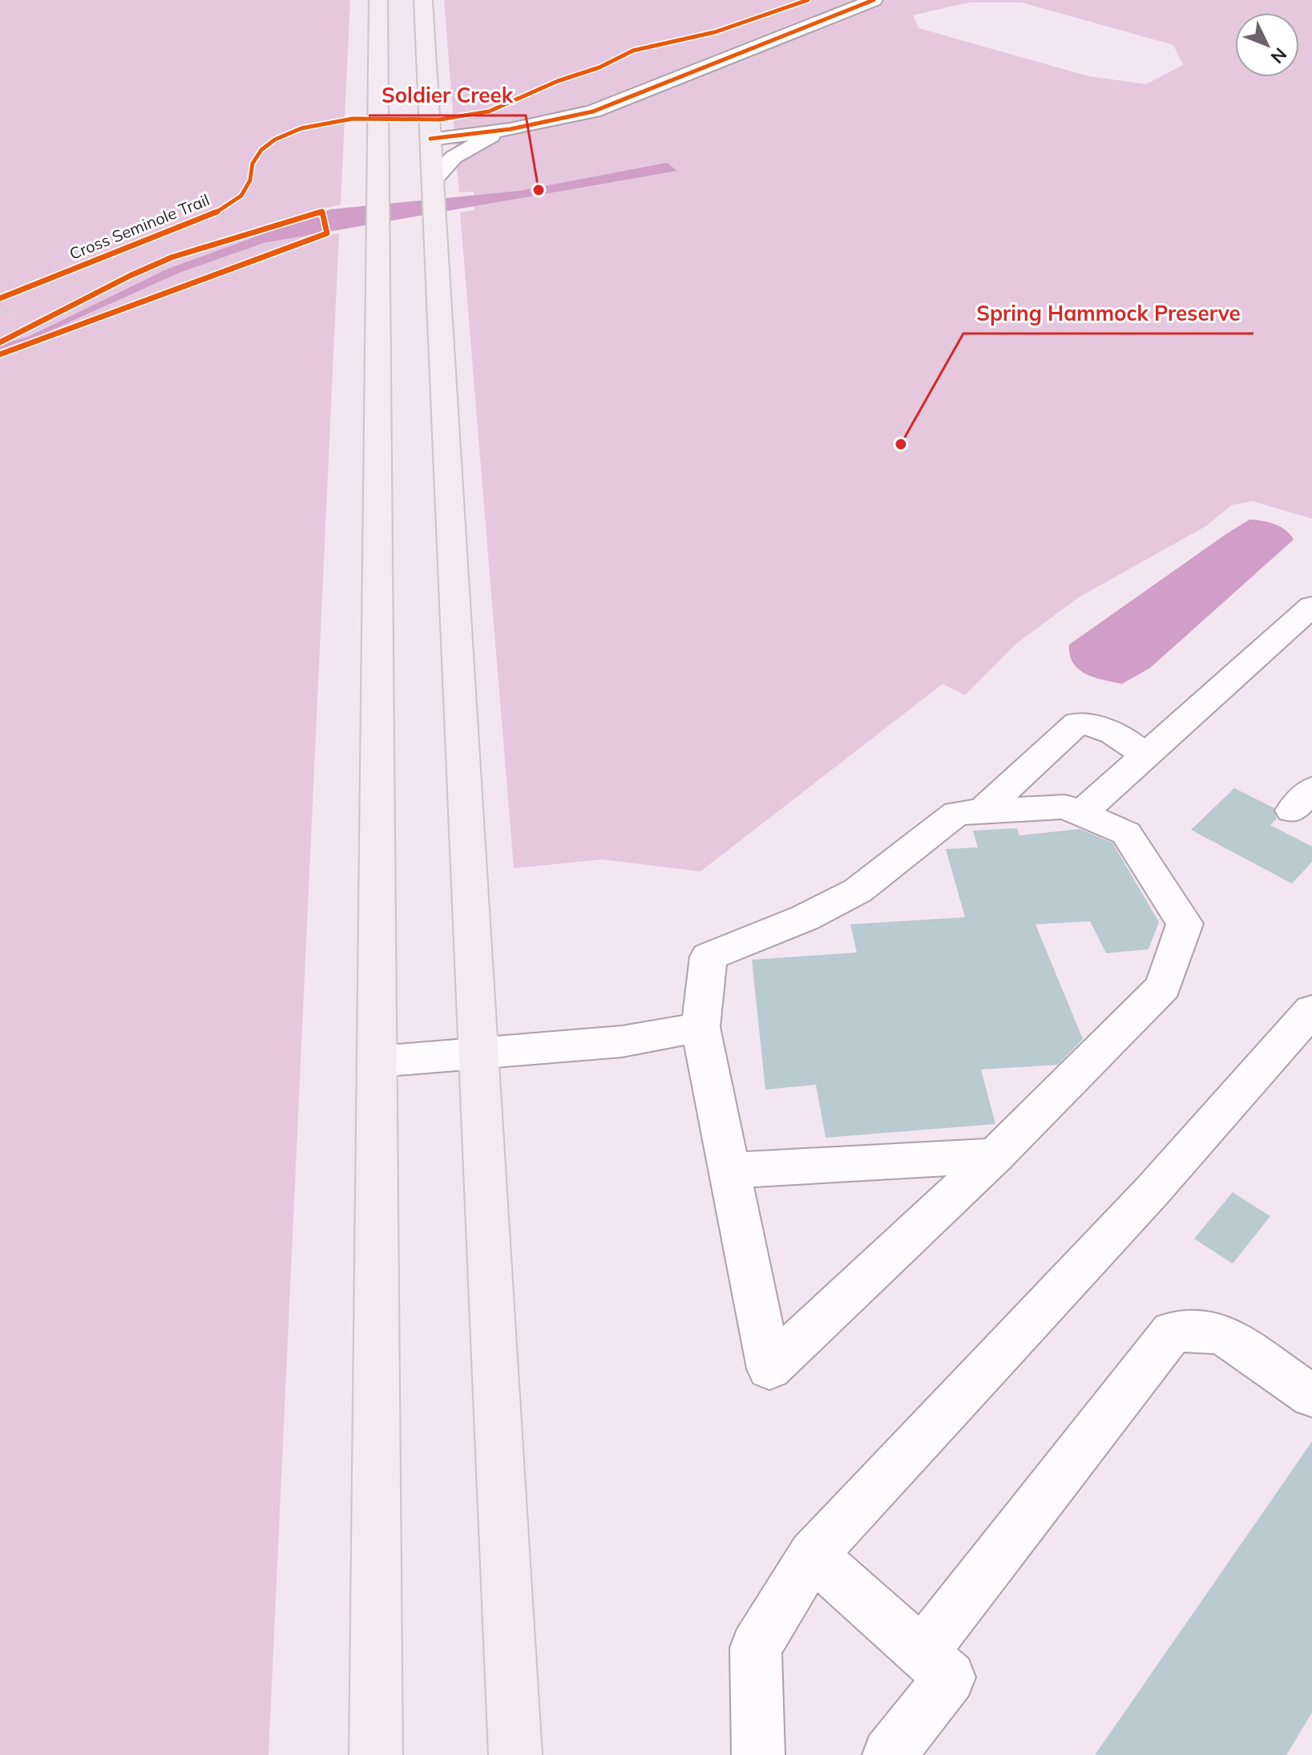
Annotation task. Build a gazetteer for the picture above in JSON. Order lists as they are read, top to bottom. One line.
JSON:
{"streets":{"cycle path":["Cross Seminole Trail"]},"places":["Soldier Creek","Spring Hammock Preserve"],"north":"bottom right"}
